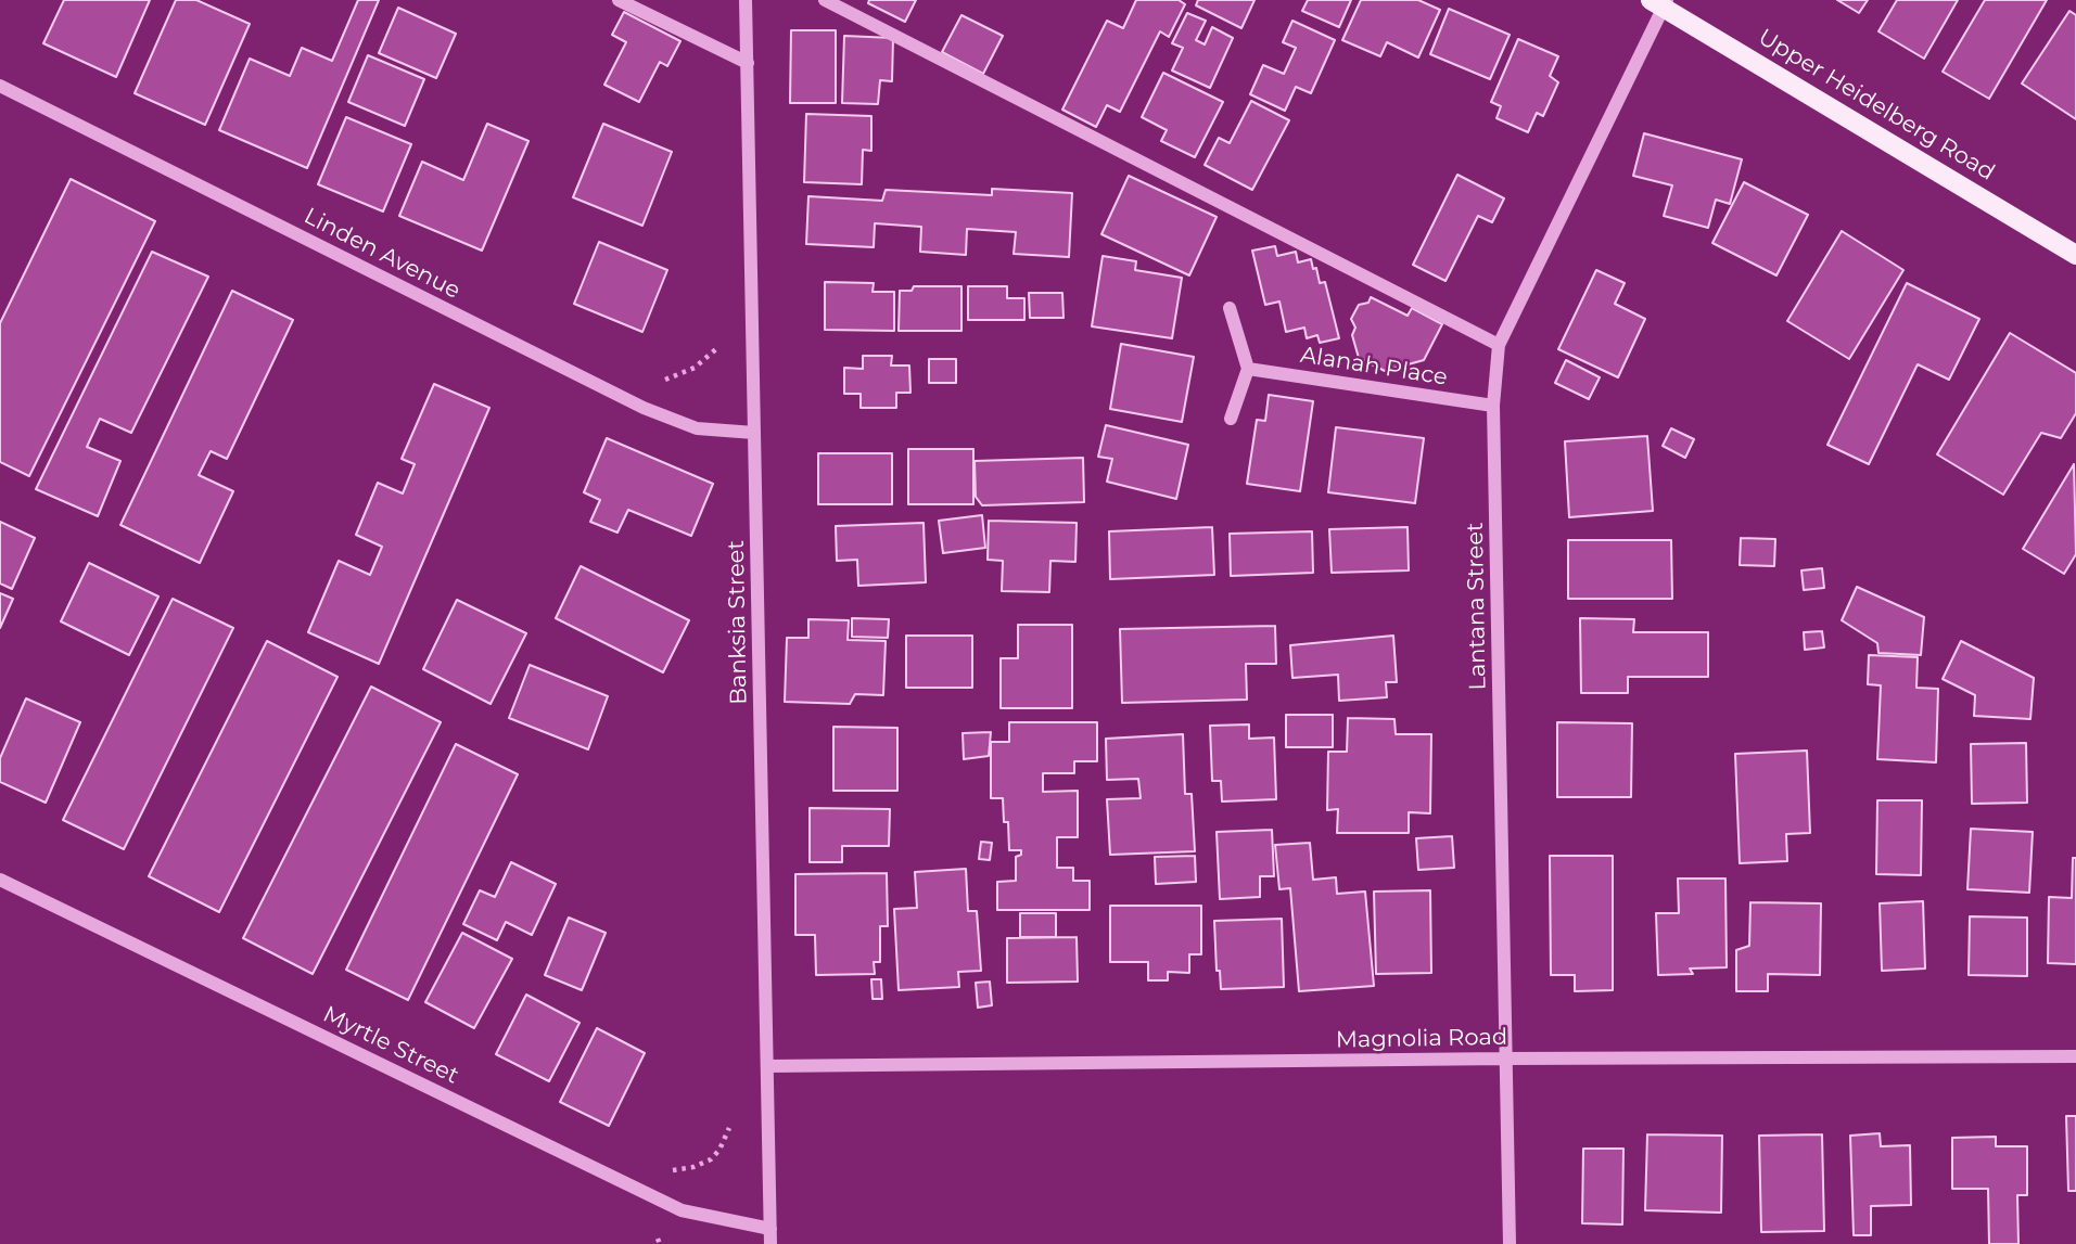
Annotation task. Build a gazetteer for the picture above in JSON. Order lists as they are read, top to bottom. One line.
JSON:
{"streets":{"main road":["Upper Heidelberg Road"],"street":["Linden Avenue","Alanah Place","Lantana Street","Banksia Street","Magnolia Road","Myrtle Street"]},"crossings":[["Upper Heidelberg Road","Lantana Street"],["Linden Avenue","Banksia Street"],["Alanah Place","Lantana Street"],["Lantana Street","Magnolia Road"],["Banksia Street","Magnolia Road"],["Banksia Street","Myrtle Street"]]}
